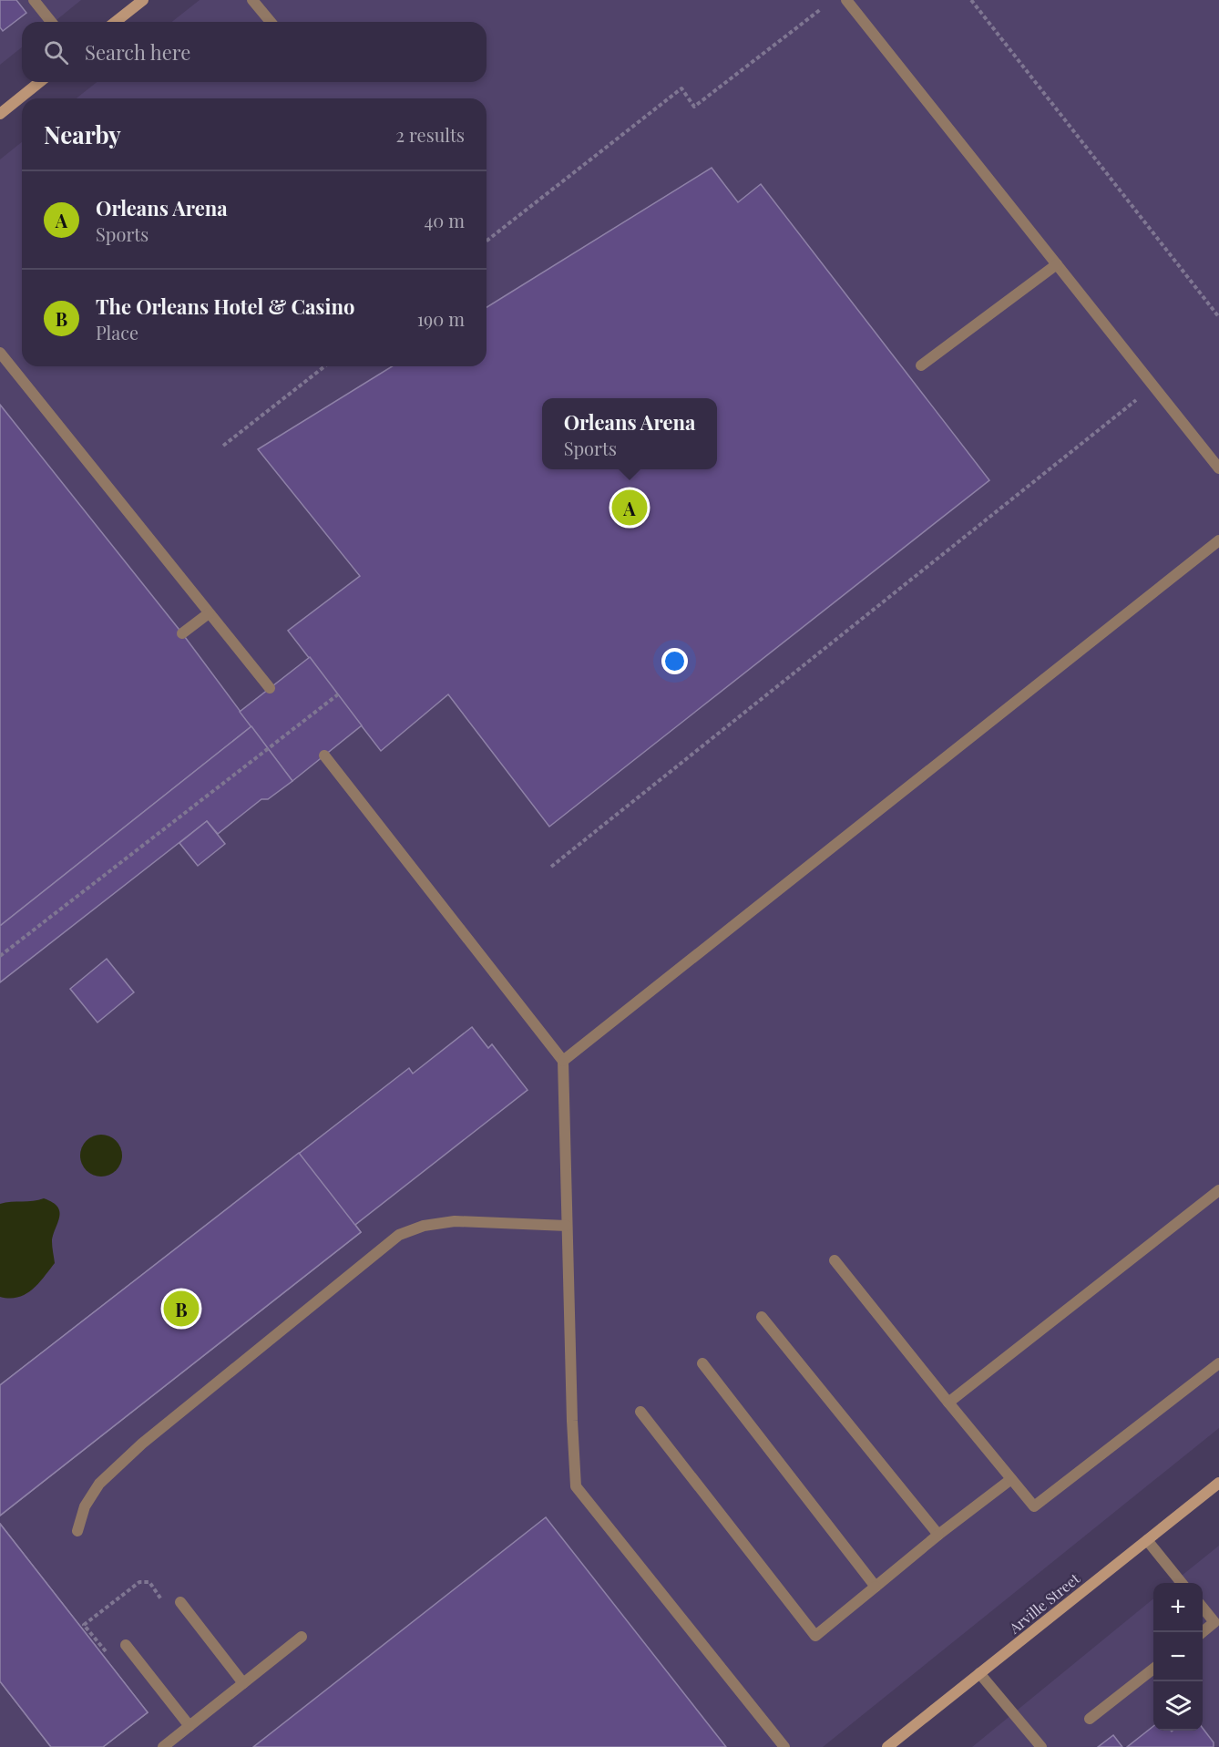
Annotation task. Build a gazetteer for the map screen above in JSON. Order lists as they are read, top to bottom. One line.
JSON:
{"streets":{"main road":["Arville Street"]},"page":{"search":"Search here","heading":["Nearby","2 results"],"list":[{"mark":"A","name":"Orleans Arena","note":"Sports","value":"40 m"},{"mark":"B","name":"The Orleans Hotel & Casino","note":"Place","value":"190 m"}],"popup":["Orleans Arena","Sports"],"pins":["A","B"],"map_buttons":["+","−"]}}
